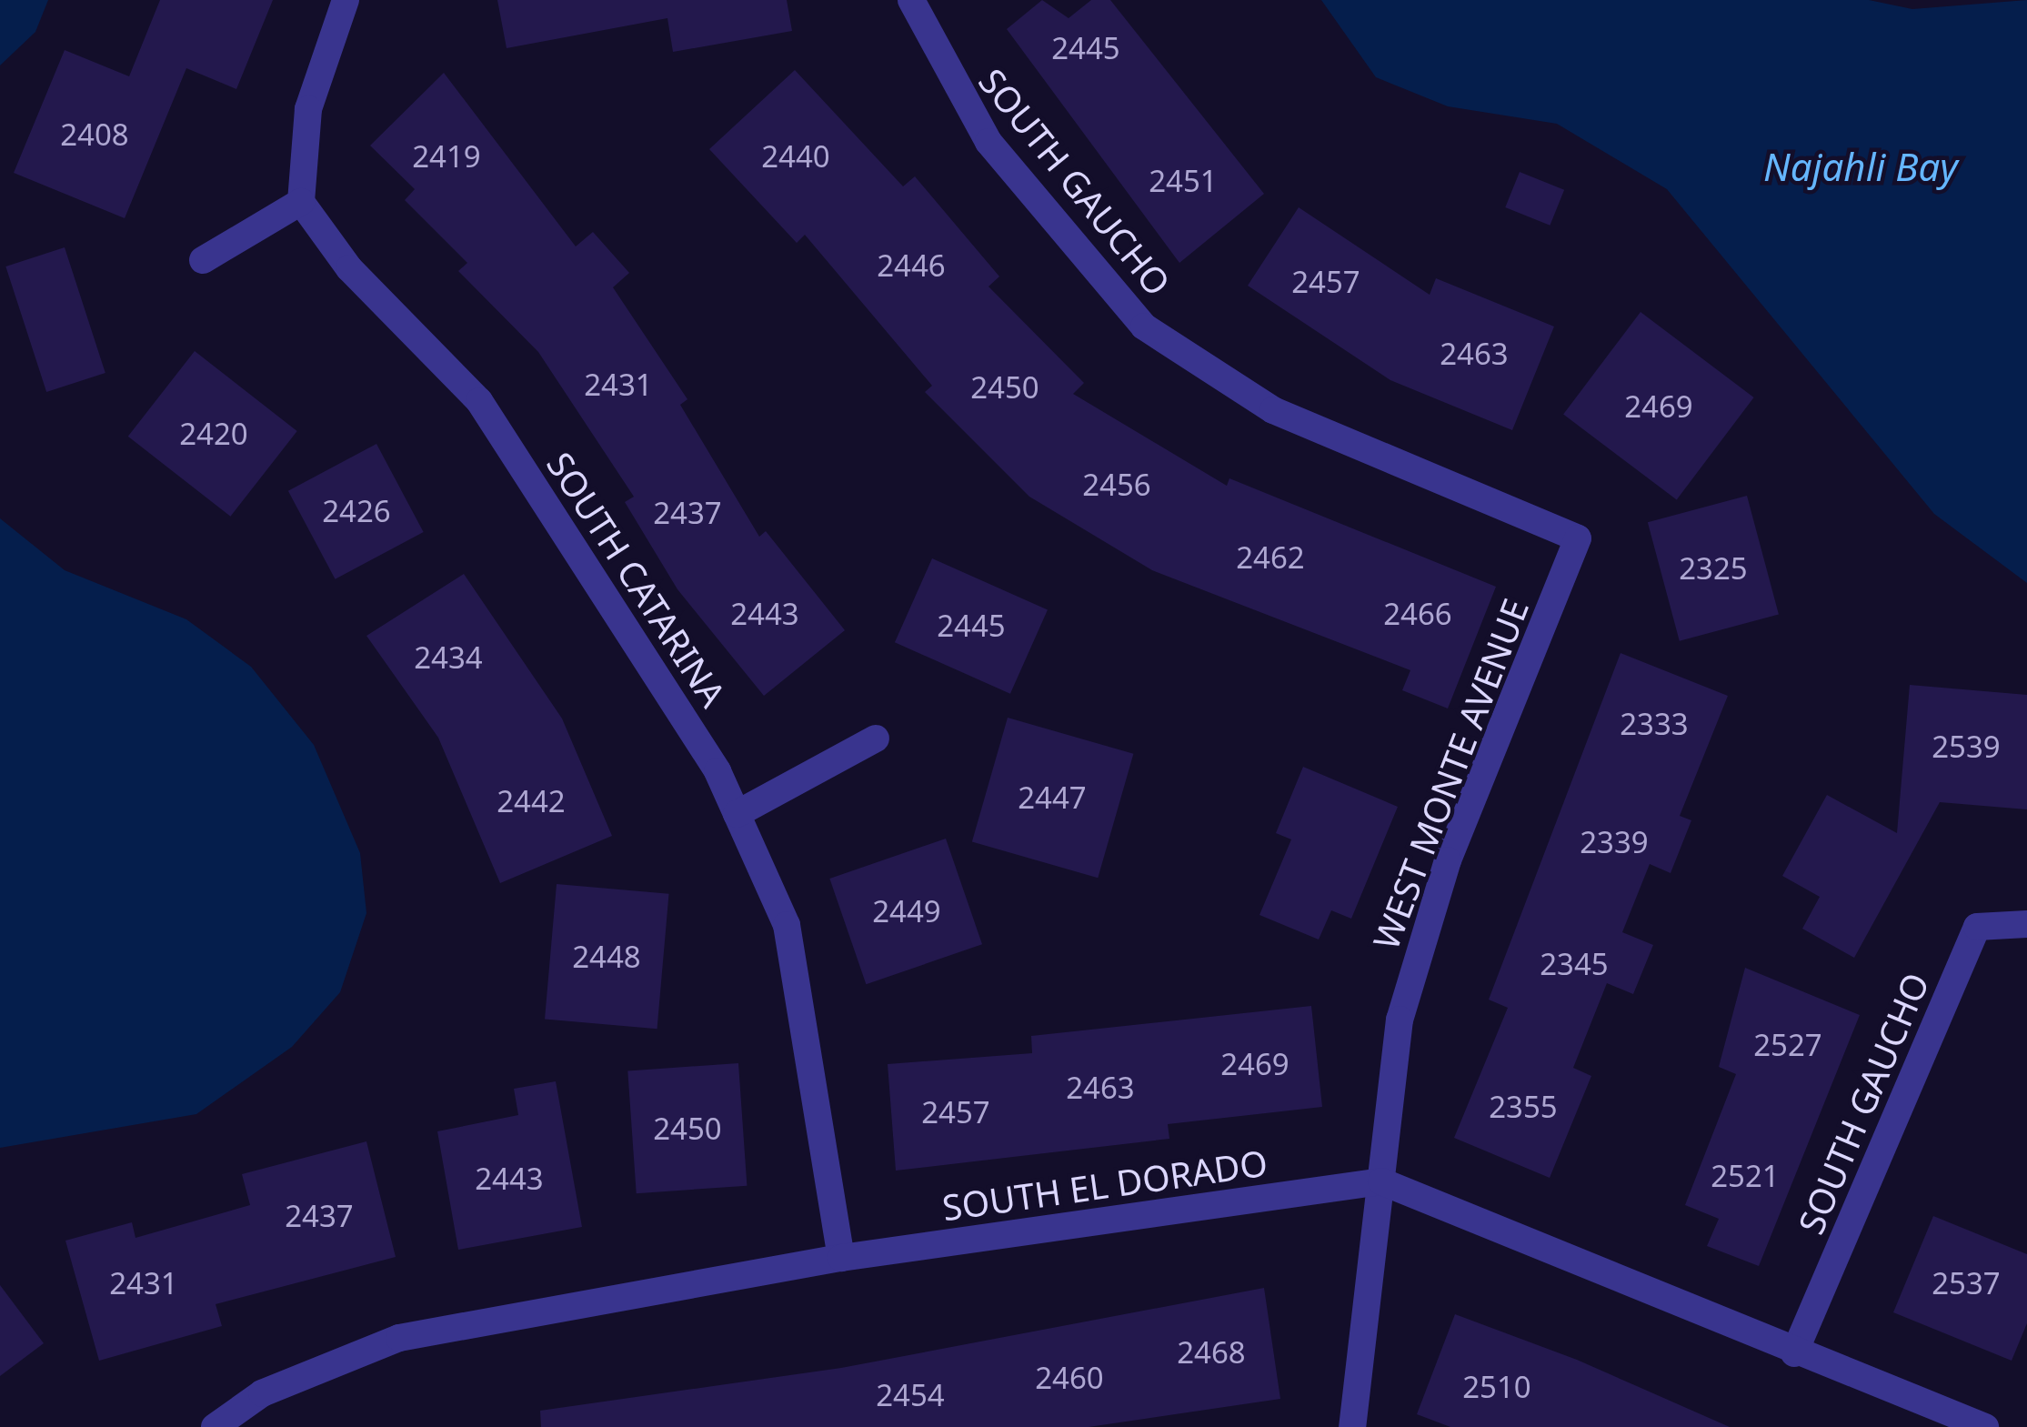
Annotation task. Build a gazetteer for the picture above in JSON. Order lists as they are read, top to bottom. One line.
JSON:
{"streets":{"street":["SOUTH GAUCHO","SOUTH CATARINA","WEST MONTE AVENUE","SOUTH EL DORADO"]},"crossings":[["SOUTH GAUCHO","WEST MONTE AVENUE"],["SOUTH CATARINA","SOUTH EL DORADO"],["WEST MONTE AVENUE","SOUTH EL DORADO"]],"water":["Najahli Bay"],"house_numbers":["2445","2408","2419","2440","2451","2446","2457","2463","2431","2450","2469","2420","2456","2426","2437","2462","2325","2443","2466","2445","2434","2333","2539","2447","2442","2339","2449","2448","2345","2527","2469","2463","2355","2457","2450","2521","2443","2437","2431","2537","2468","2460","2510","2454"]}
